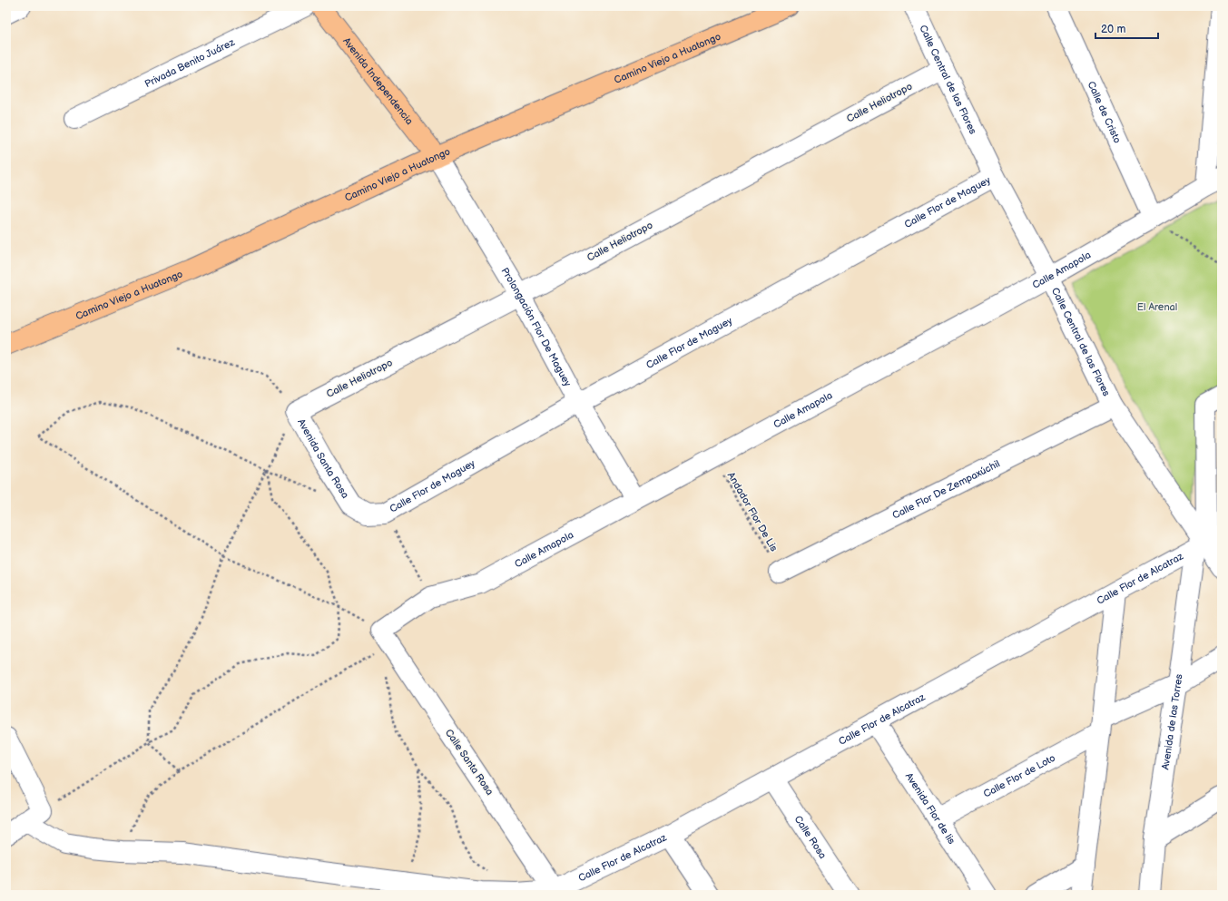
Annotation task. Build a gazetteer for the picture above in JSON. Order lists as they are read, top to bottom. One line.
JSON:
{"streets":{"main road":["Camino Viejo a Huatongo","Avenida Independencia"],"street":["Privada Benito Juárez","Calle Central de las Flores","Calle Heliotropo","Calle de Cristo","Calle Flor de Maguey","Calle Amapola","Prolongación Flor De Maguey","Avenida Santa Rosa","Calle Flor De Zempaxúchil","Calle Flor de Alcatraz","Avenida de las Torres","Calle Santa Rosa","Calle Flor de Loto","Avenida Flor de lis","Calle Rosa"],"path":["Andador Flor De Lis"]},"crossings":[["Camino Viejo a Huatongo","Avenida Independencia"],["Camino Viejo a Huatongo","Prolongación Flor De Maguey"],["Calle Central de las Flores","Calle Heliotropo"],["Calle Central de las Flores","Calle Flor de Maguey"],["Calle Central de las Flores","Calle Amapola"],["Calle Central de las Flores","Calle Flor De Zempaxúchil"],["Calle Central de las Flores","Calle Flor de Alcatraz"],["Calle Central de las Flores","Avenida de las Torres"],["Avenida Independencia","Prolongación Flor De Maguey"],["Calle Heliotropo","Prolongación Flor De Maguey"],["Calle Heliotropo","Avenida Santa Rosa"],["Calle de Cristo","Calle Amapola"],["Calle Flor de Maguey","Prolongación Flor De Maguey"],["Calle Flor de Maguey","Avenida Santa Rosa"],["Calle Amapola","Prolongación Flor De Maguey"],["Calle Amapola","Andador Flor De Lis"],["Calle Amapola","Calle Santa Rosa"],["Calle Flor De Zempaxúchil","Andador Flor De Lis"],["Calle Flor de Alcatraz","Avenida de las Torres"],["Calle Flor de Alcatraz","Calle Santa Rosa"],["Calle Flor de Alcatraz","Avenida Flor de lis"],["Calle Flor de Alcatraz","Calle Rosa"],["Avenida de las Torres","Calle Flor de Loto"],["Calle Flor de Loto","Avenida Flor de lis"]],"parks":["El Arenal"],"scale_bar":"20 m"}
